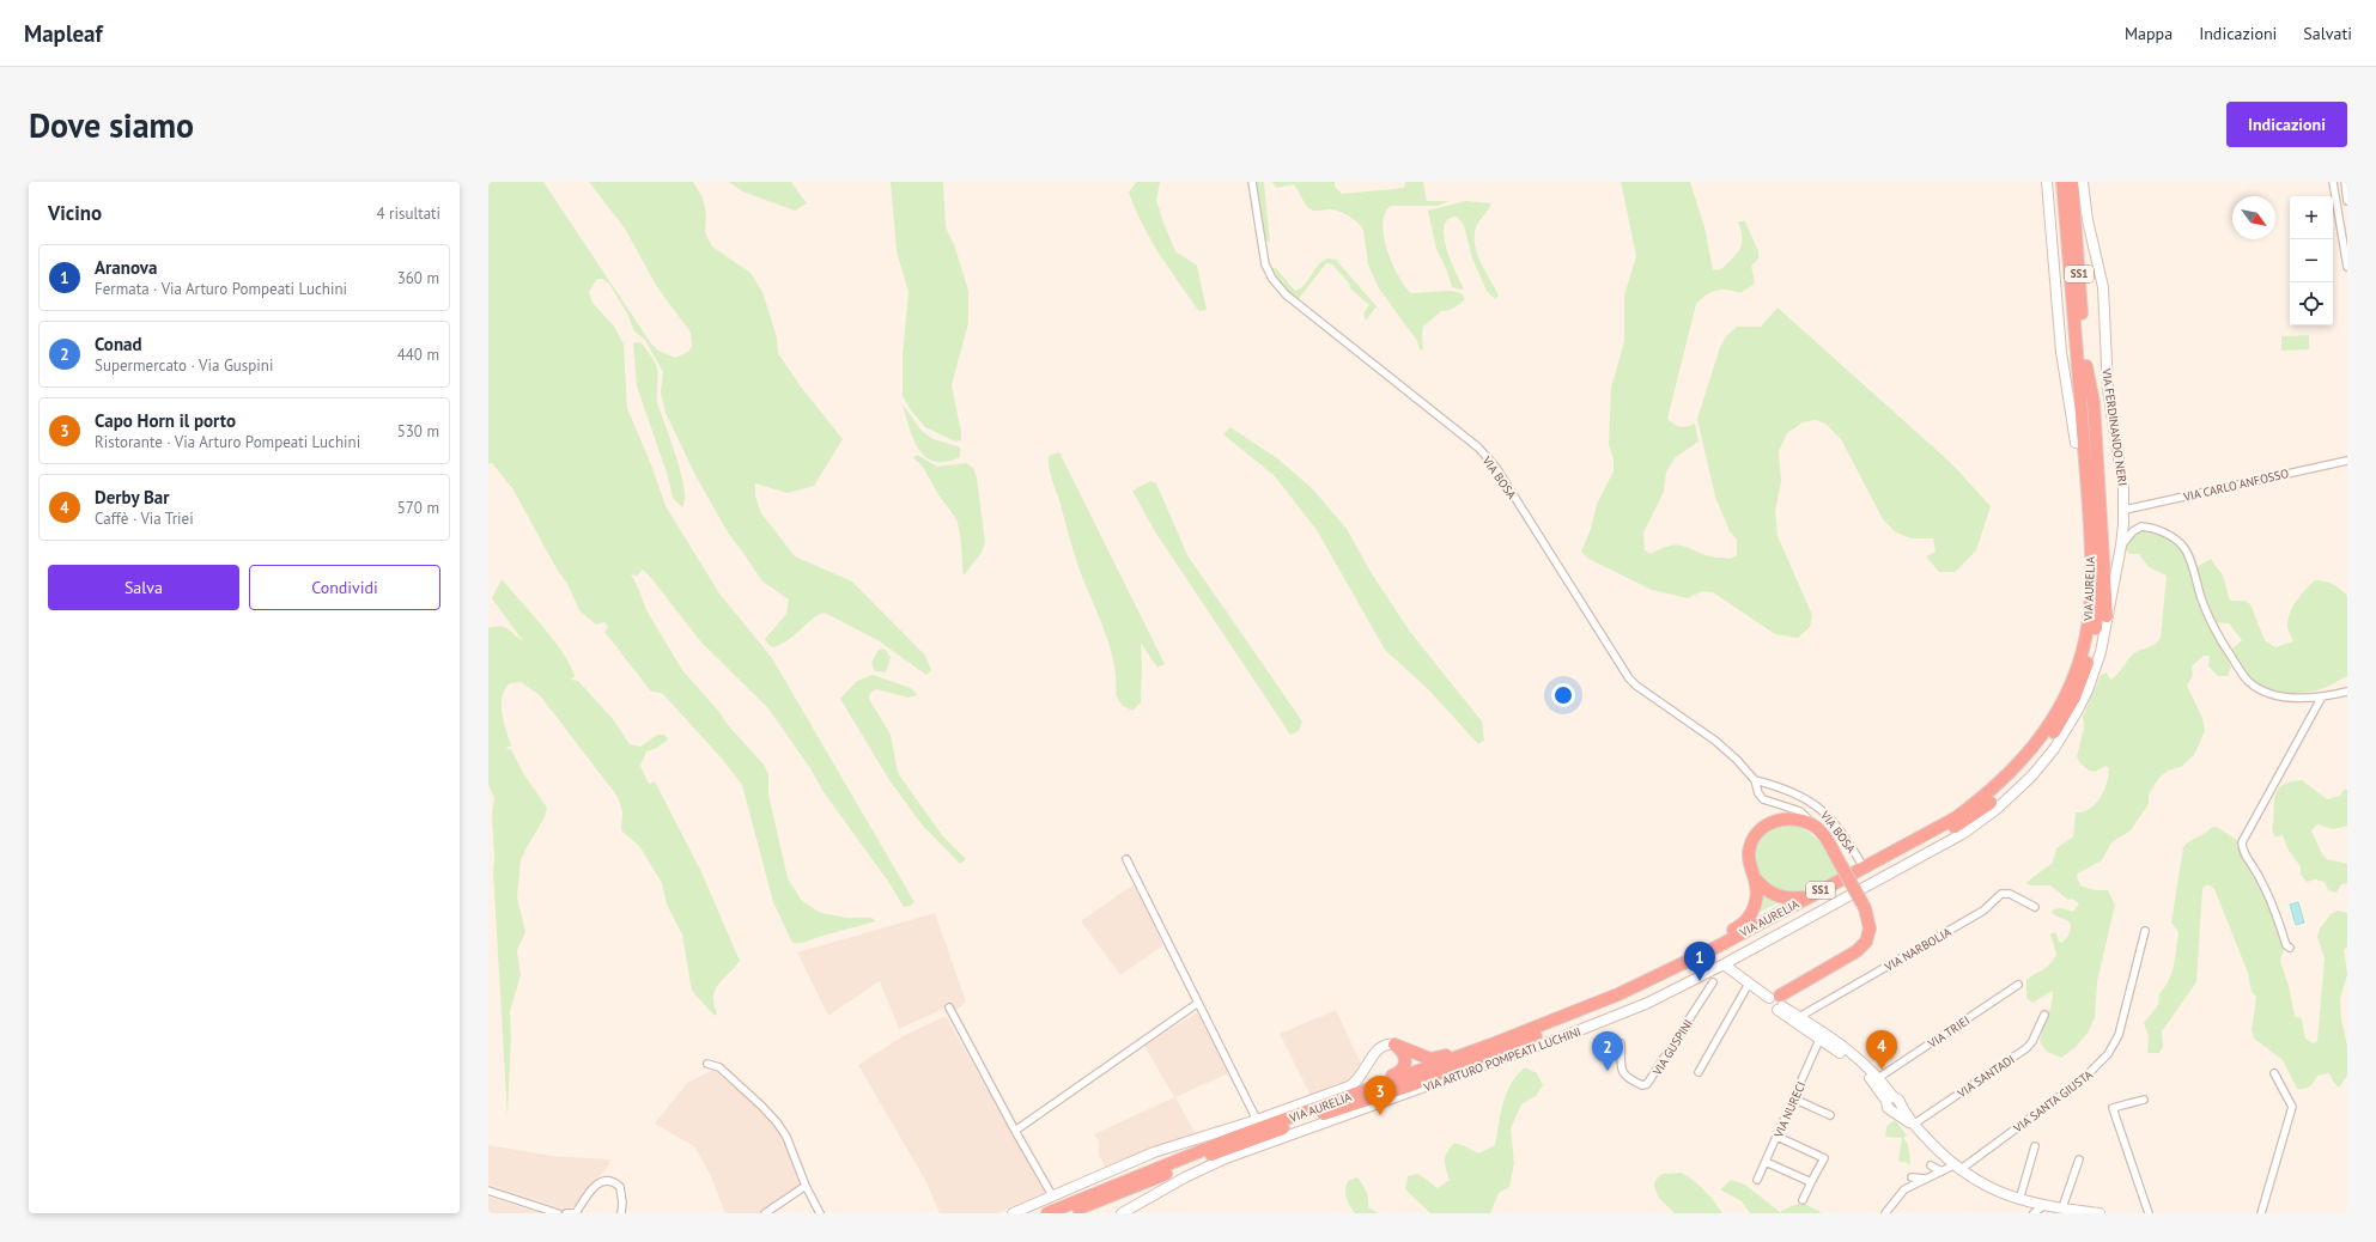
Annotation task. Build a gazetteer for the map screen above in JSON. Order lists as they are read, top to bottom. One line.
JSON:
{"streets":{"highway":["SS1","VIA AURELIA"],"street":["VIA FERDINANDO NERI","VIA BOSA","VIA CARLO ANFOSSO","VIA NARBOLIA","VIA TRIEI","VIA GUSPINI","VIA ARTURO POMPEATI LUCHINI","VIA SANTADI","VIA SANTA GIUSTA","VIA NURECI"]},"crossings":[["VIA FERDINANDO NERI","VIA CARLO ANFOSSO"],["VIA FERDINANDO NERI","VIA ARTURO POMPEATI LUCHINI"],["VIA BOSA","VIA AURELIA"]],"north":"bottom right","page":{"header":"Mapleaf","nav":["Mappa","Indicazioni","Salvati"],"buttons":["Indicazioni",["Salva","Condividi"]],"title":"Dove siamo","heading":["Vicino","4 risultati"],"map_buttons":["+","−"],"list":[{"mark":"1","name":"Aranova","note":"Fermata · Via Arturo Pompeati Luchini","value":"360 m"},{"mark":"2","name":"Conad","note":"Supermercato · Via Guspini","value":"440 m"},{"mark":"3","name":"Capo Horn il porto","note":"Ristorante · Via Arturo Pompeati Luchini","value":"530 m"},{"mark":"4","name":"Derby Bar","note":"Caffè · Via Triei","value":"570 m"}],"pins":["1","4","2","3"]}}
